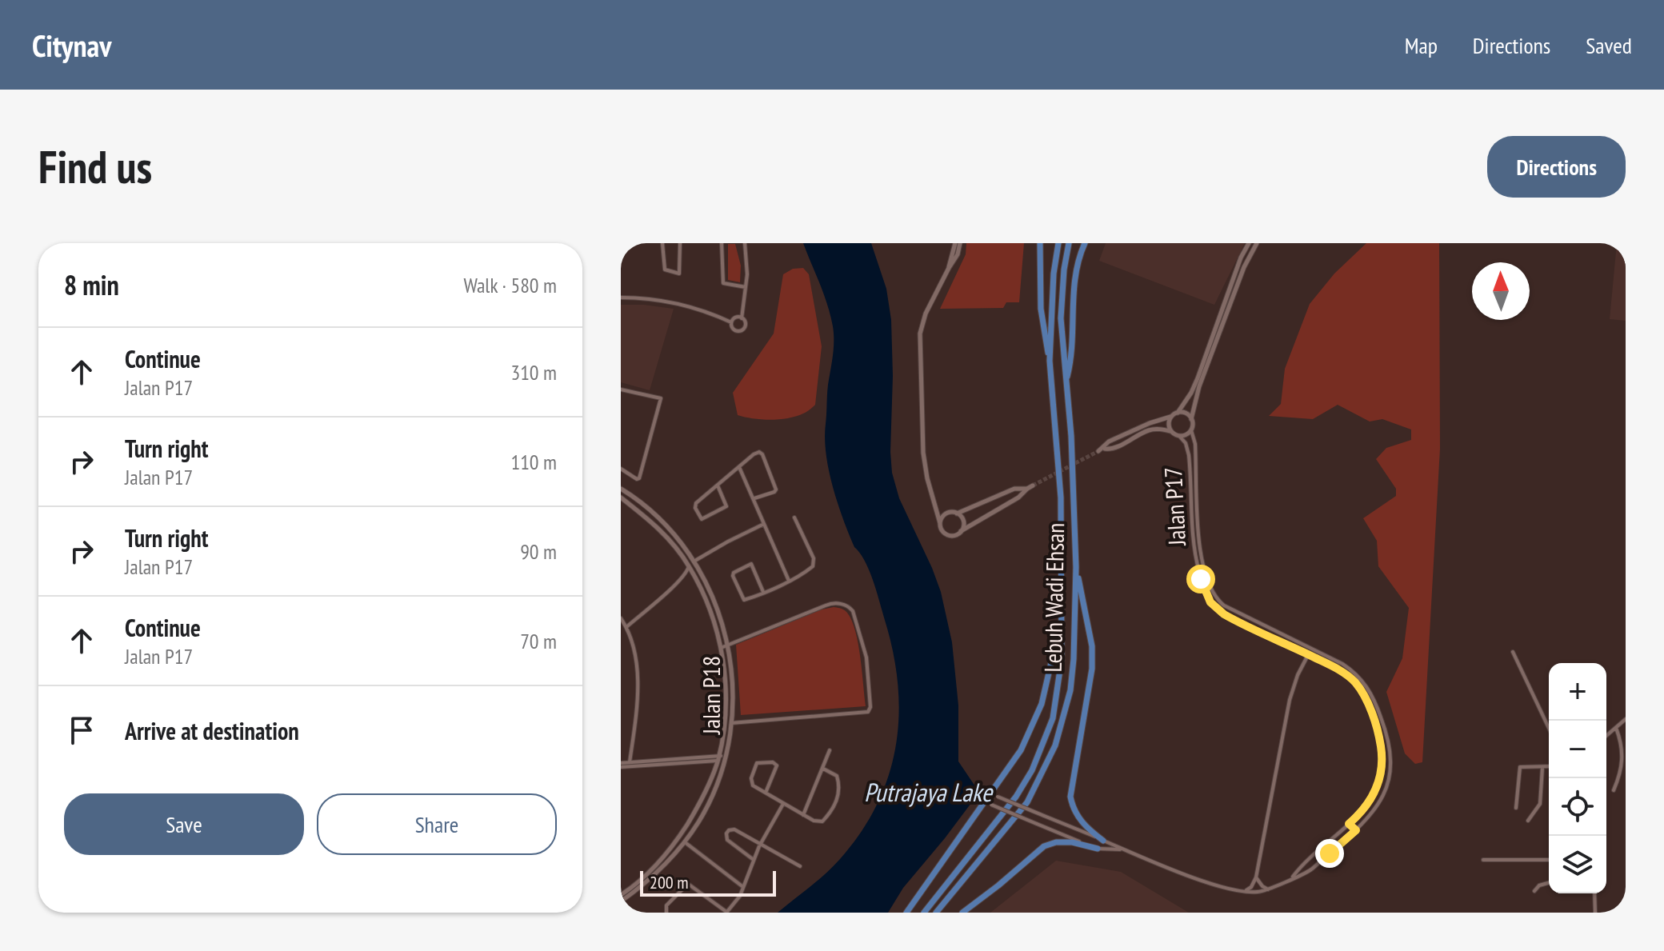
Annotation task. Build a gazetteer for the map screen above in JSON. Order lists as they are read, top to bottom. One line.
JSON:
{"streets":{"main road":["Lebuh Wadi Ehsan"],"street":["Jalan P17","Jalan P18"]},"water":["Putrajaya Lake"],"scale_bar":"200 m","north":"top","page":{"header":"Citynav","nav":["Map","Directions","Saved"],"buttons":["Directions",["Save","Share"]],"title":"Find us","heading":["8 min","Walk · 580 m"],"list":[["Continue","Jalan P17","310 m"],["Turn right","Jalan P17","110 m"],["Turn right","Jalan P17","90 m"],["Continue","Jalan P17","70 m"],"Arrive at destination"],"map_buttons":["+","−"],"scale":"200 m"}}
